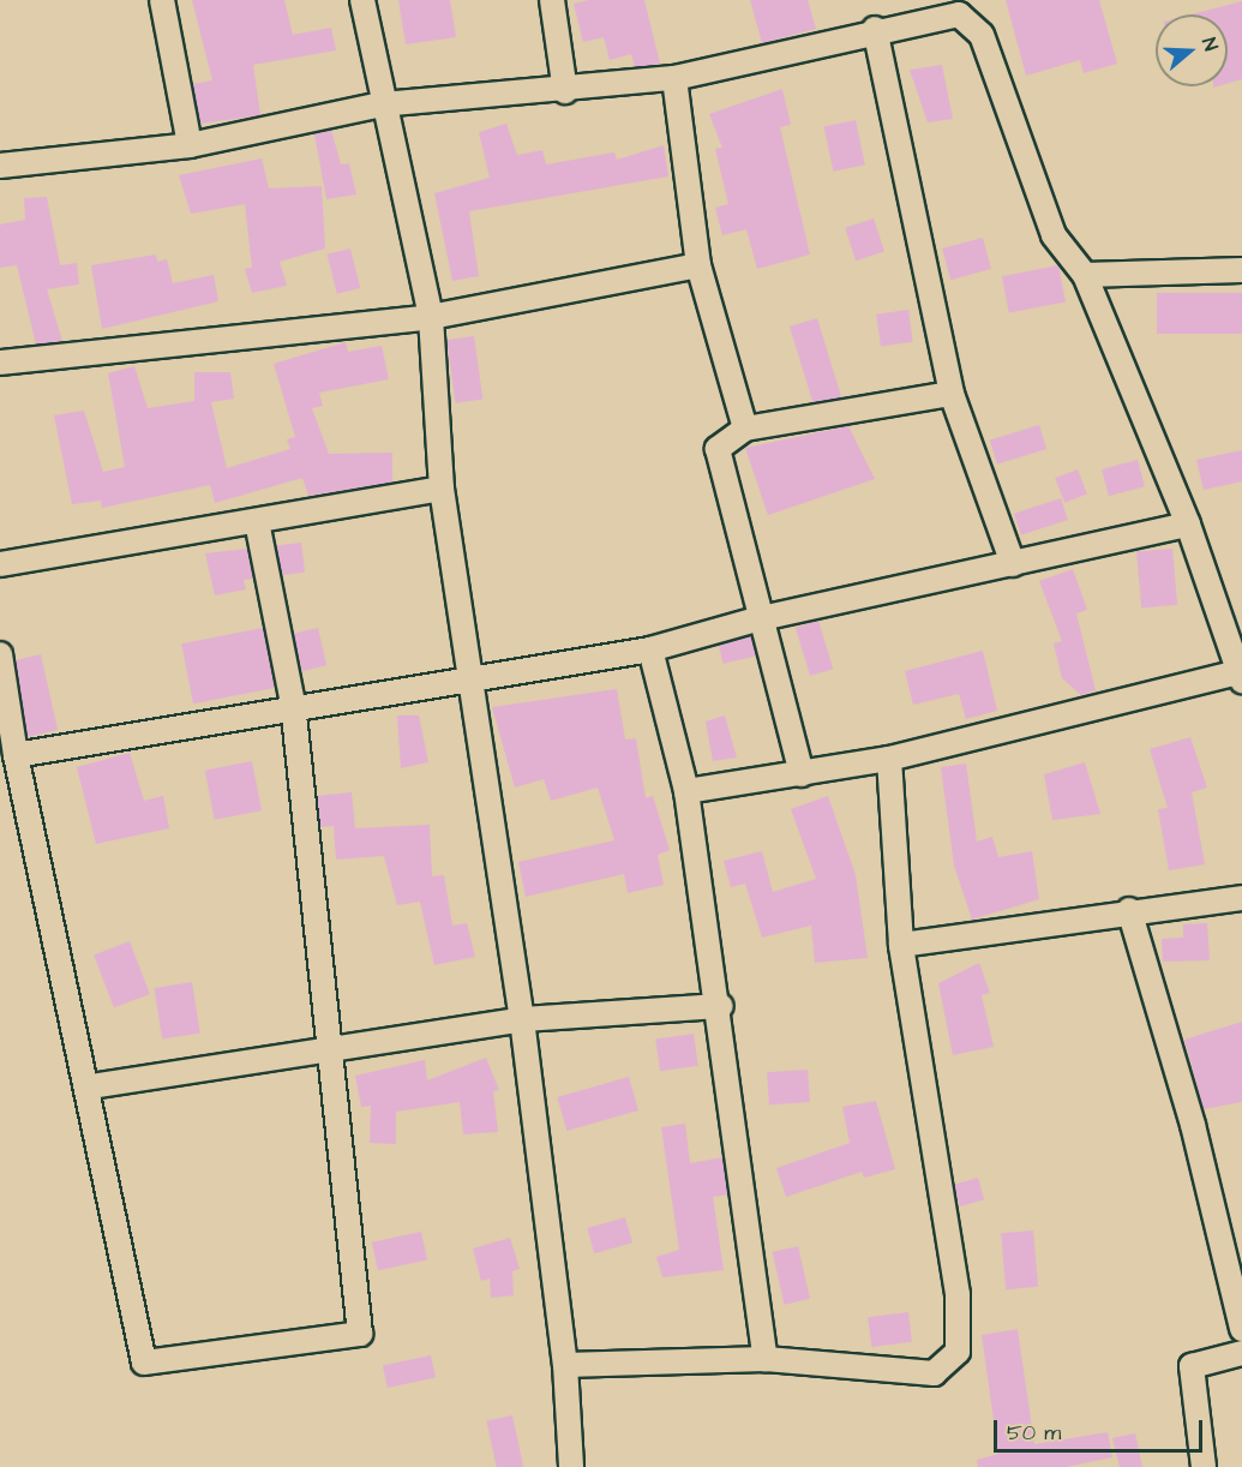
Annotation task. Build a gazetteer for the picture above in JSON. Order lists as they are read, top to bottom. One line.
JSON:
{"scale_bar":"50 m","north":"right"}
